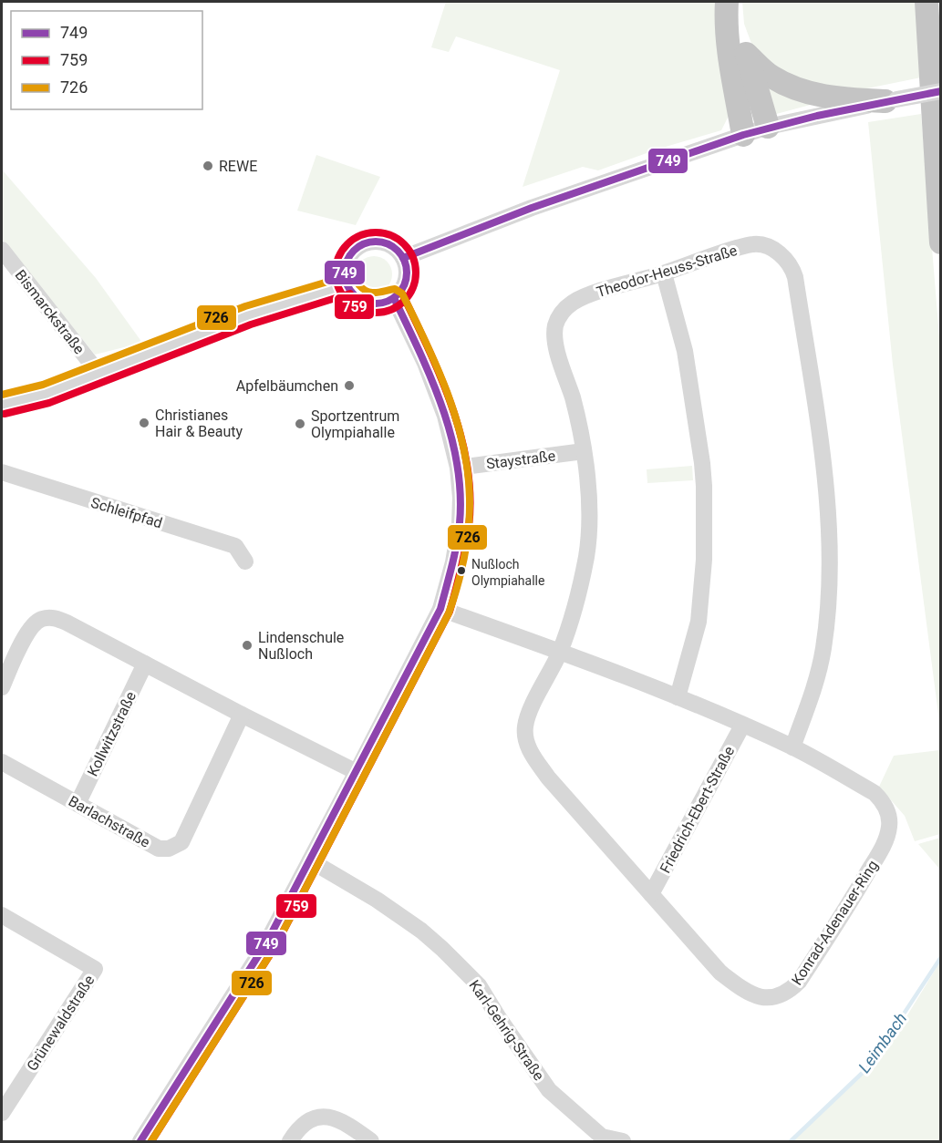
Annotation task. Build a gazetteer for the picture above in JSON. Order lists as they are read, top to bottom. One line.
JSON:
{"streets":{"street":["Theodor-Heuss-Straße","Bismarckstraße","Staystraße","Schleifpfad","Kollwitzstraße","Friedrich-Ebert-Straße","Barlachstraße","Konrad-Adenauer-Ring","Grünewaldstraße","Karl-Gehrig-Straße"]},"crossings":[["Theodor-Heuss-Straße","Staystraße"],["Theodor-Heuss-Straße","Konrad-Adenauer-Ring"],["Kollwitzstraße","Barlachstraße"],["Friedrich-Ebert-Straße","Konrad-Adenauer-Ring"]],"water":["Leimbach"],"places":["REWE","Apfelbäumchen","Christianes Hair & Beauty","Sportzentrum Olympiahalle","Nußloch Olympiahalle","Lindenschule Nußloch"],"lines":["transit line 749","transit line 759","transit line 726"],"legend":["749","759","726"]}
